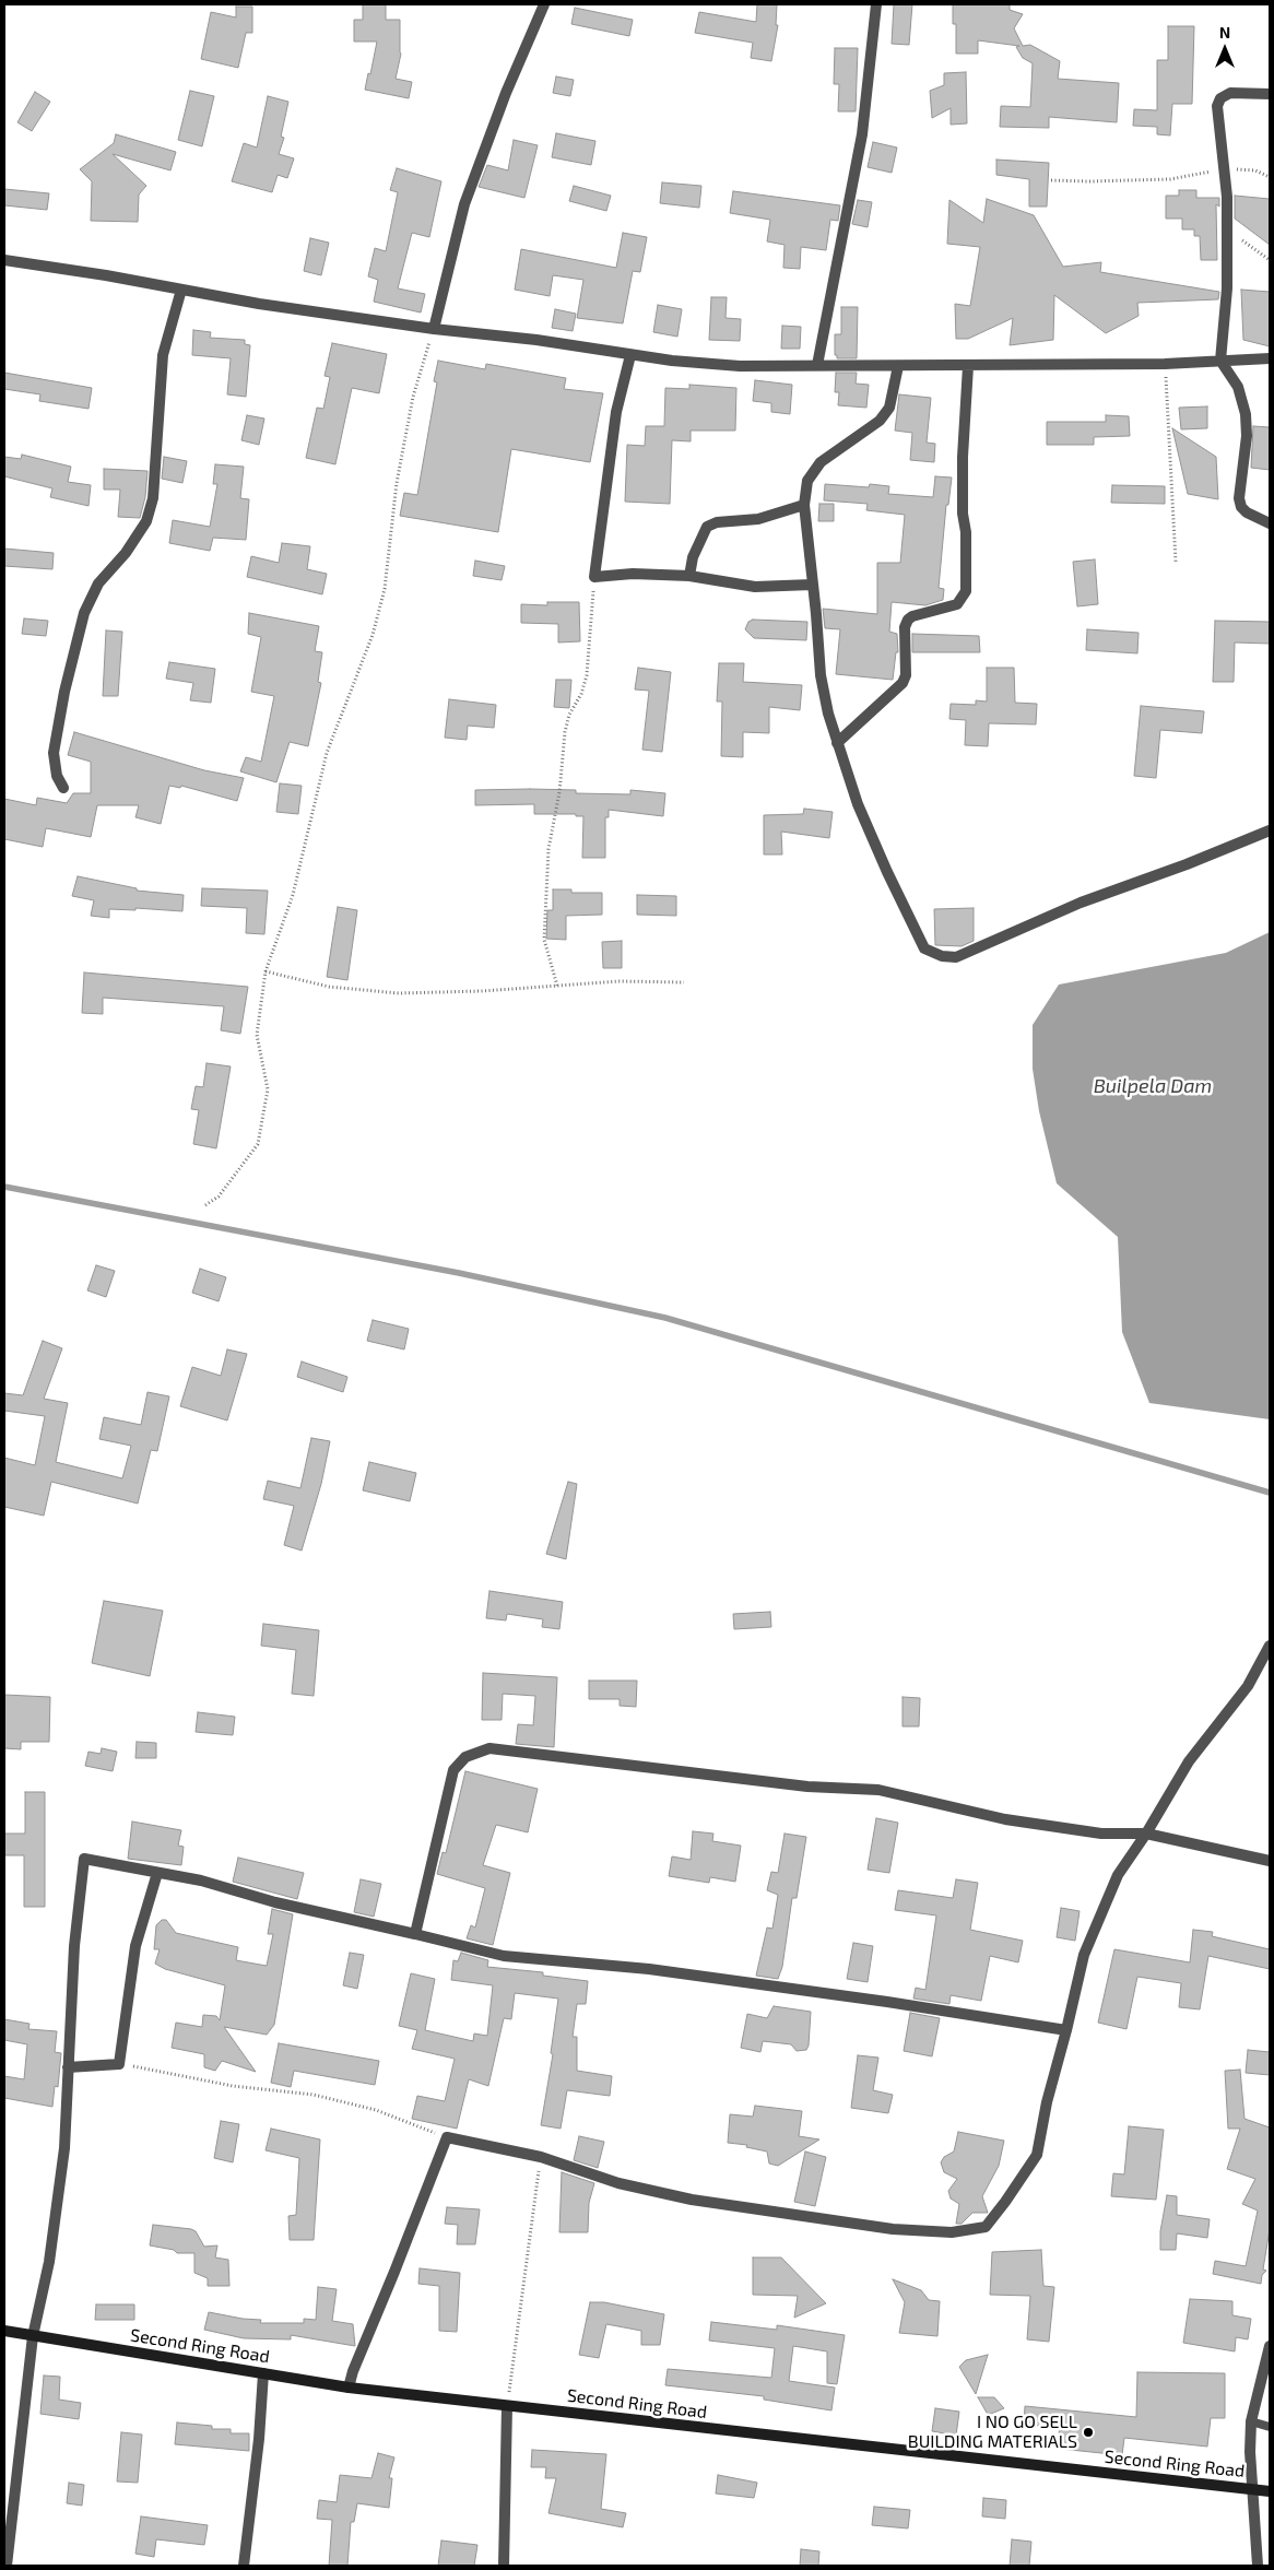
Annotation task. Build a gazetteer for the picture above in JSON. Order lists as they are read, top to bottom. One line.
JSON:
{"streets":{"main road":["Second Ring Road"]},"water":["Builpela Dam"],"places":["I NO GO SELL BUILDING MATERIALS"],"north":"top"}
